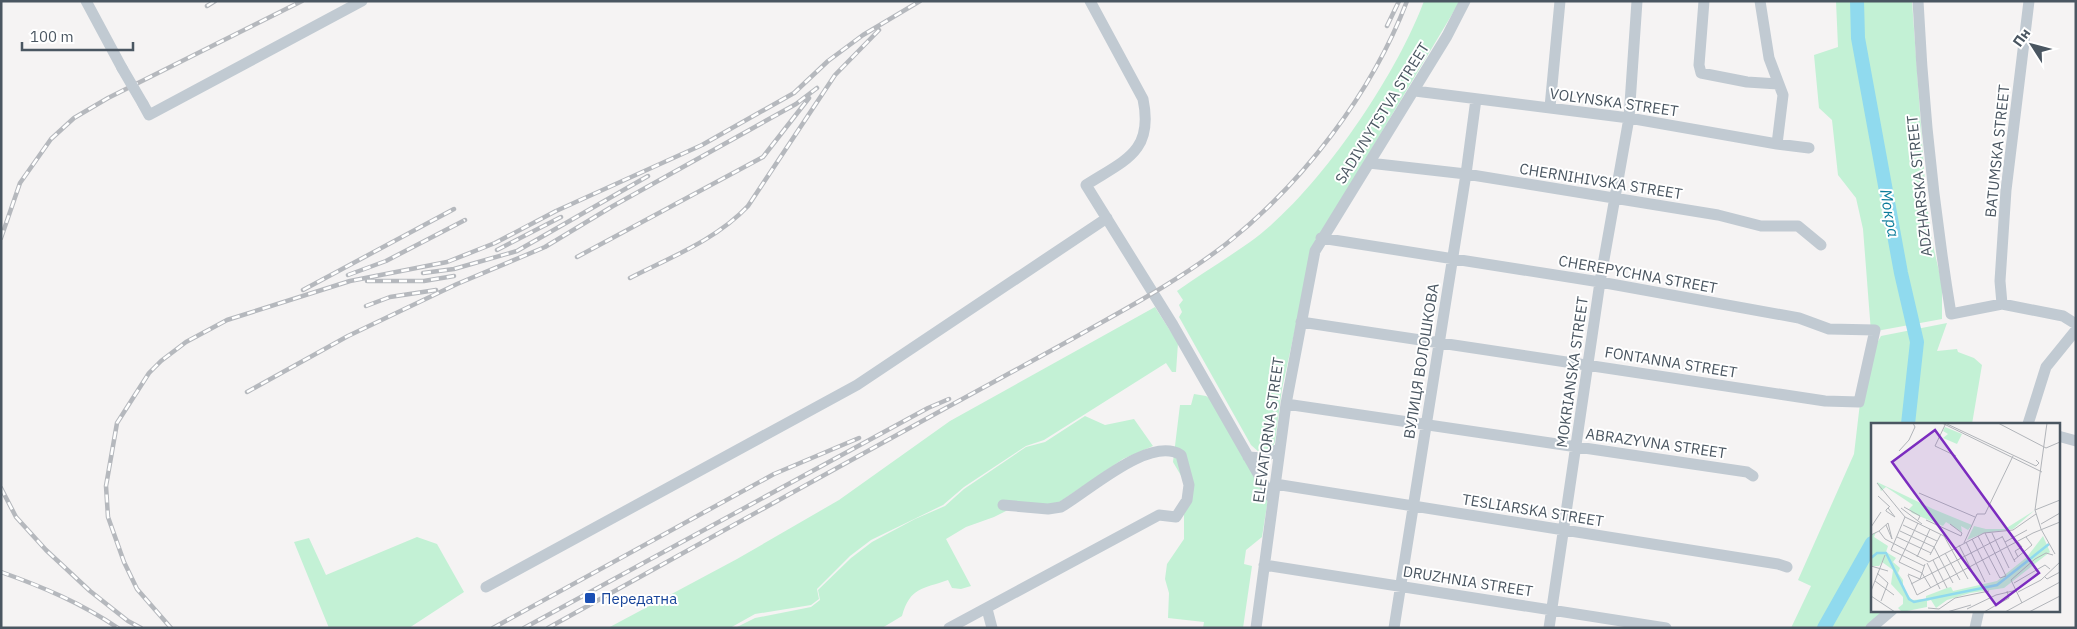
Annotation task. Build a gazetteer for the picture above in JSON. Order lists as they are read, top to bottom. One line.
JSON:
{"streets":{"street":["VOLYNSKA STREET","SADIVNYTSTVA STREET","BATUMSKA STREET","CHERNIHIVSKA STREET","ADZHARSKA STREET","CHEREPYCHNA STREET","ВУЛИЦЯ ВОЛОШКОВА","FONTANNA STREET","MOKRIANSKA STREET","ELEVATORNA STREET","ABRAZYVNA STREET","TESLIARSKA STREET","DRUZHNIA STREET"]},"crossings":[["VOLYNSKA STREET","SADIVNYTSTVA STREET"],["VOLYNSKA STREET","ВУЛИЦЯ ВОЛОШКОВА"],["VOLYNSKA STREET","MOKRIANSKA STREET"],["SADIVNYTSTVA STREET","CHERNIHIVSKA STREET"],["SADIVNYTSTVA STREET","CHEREPYCHNA STREET"],["SADIVNYTSTVA STREET","ELEVATORNA STREET"],["BATUMSKA STREET","ADZHARSKA STREET"],["CHERNIHIVSKA STREET","ВУЛИЦЯ ВОЛОШКОВА"],["CHERNIHIVSKA STREET","MOKRIANSKA STREET"],["CHEREPYCHNA STREET","ВУЛИЦЯ ВОЛОШКОВА"],["CHEREPYCHNA STREET","FONTANNA STREET"],["CHEREPYCHNA STREET","MOKRIANSKA STREET"],["CHEREPYCHNA STREET","ELEVATORNA STREET"],["ВУЛИЦЯ ВОЛОШКОВА","FONTANNA STREET"],["ВУЛИЦЯ ВОЛОШКОВА","ABRAZYVNA STREET"],["ВУЛИЦЯ ВОЛОШКОВА","TESLIARSKA STREET"],["ВУЛИЦЯ ВОЛОШКОВА","DRUZHNIA STREET"],["FONTANNA STREET","MOKRIANSKA STREET"],["FONTANNA STREET","ELEVATORNA STREET"],["MOKRIANSKA STREET","ABRAZYVNA STREET"],["MOKRIANSKA STREET","TESLIARSKA STREET"],["MOKRIANSKA STREET","DRUZHNIA STREET"],["ELEVATORNA STREET","ABRAZYVNA STREET"],["ELEVATORNA STREET","TESLIARSKA STREET"],["ELEVATORNA STREET","DRUZHNIA STREET"]],"water":["Мокра"],"places":{"transit":["Передатна"]},"scale_bar":"100 m","north":"top left"}
